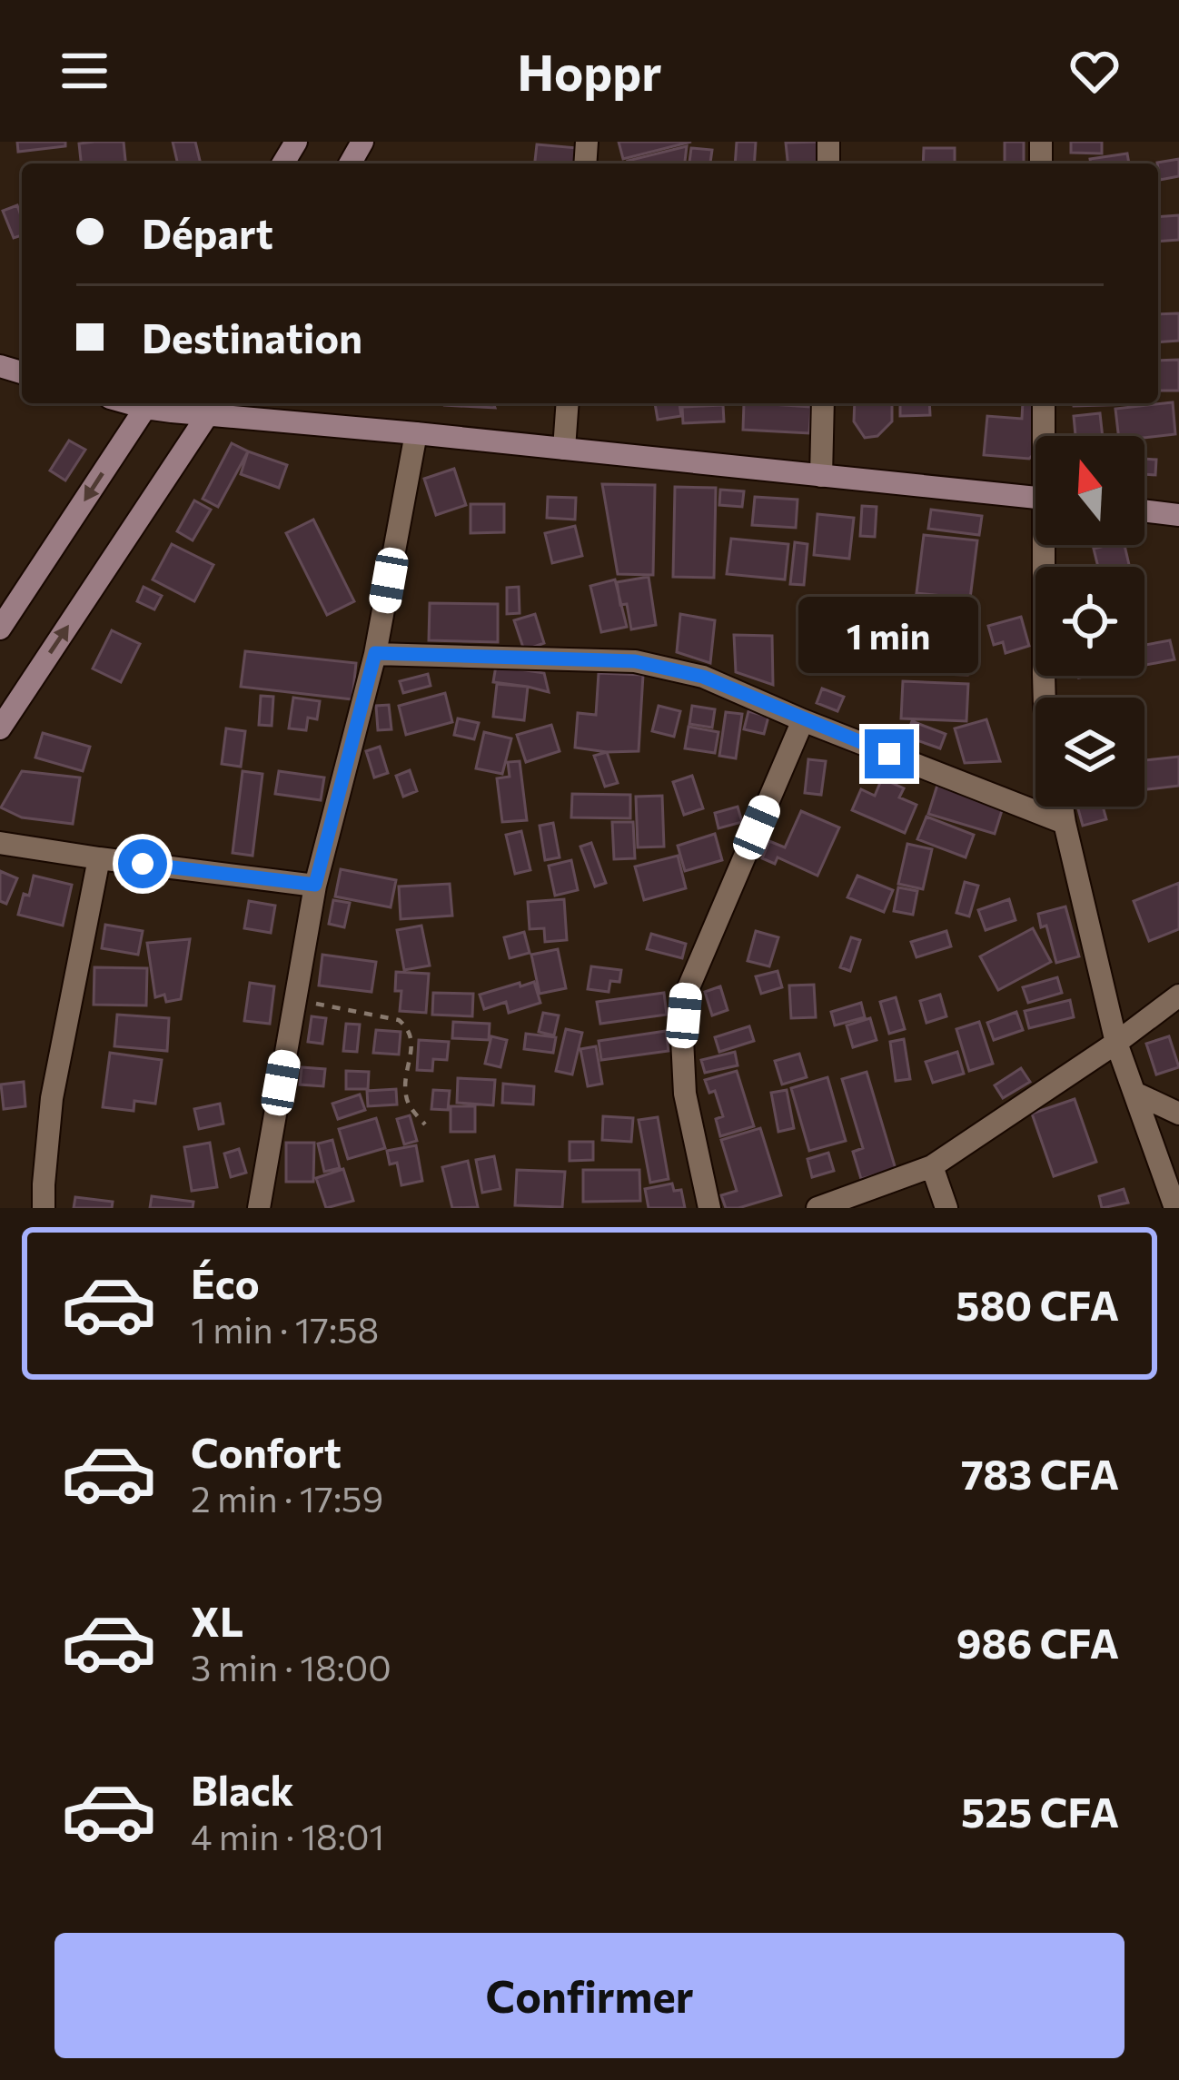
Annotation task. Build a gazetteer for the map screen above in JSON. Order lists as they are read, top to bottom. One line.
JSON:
{"north":"top","page":{"header":"Hoppr","banner":["Départ","Destination"],"bubble":"1 min","list":[{"name":"Éco","note":"1 min · 17:58","value":"580 CFA"},{"name":"Confort","note":"2 min · 17:59","value":"783 CFA"},{"name":"XL","note":"3 min · 18:00","value":"986 CFA"},{"name":"Black","note":"4 min · 18:01","value":"525 CFA"}],"buttons":"Confirmer"}}
